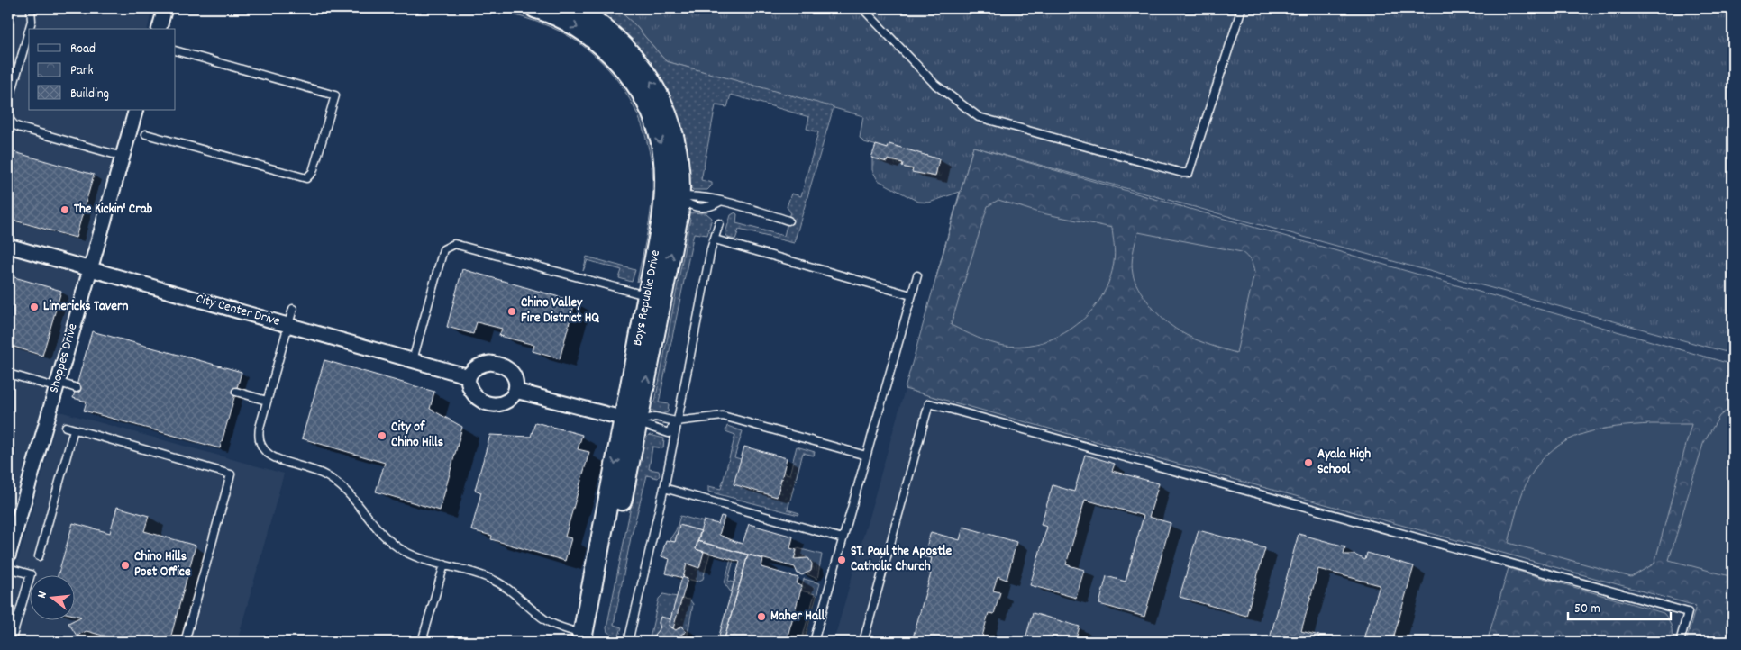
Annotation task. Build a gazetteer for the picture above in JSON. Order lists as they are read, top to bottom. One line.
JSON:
{"streets":{"main road":["Boys Republic Drive"],"street":["City Center Drive","Shoppes Drive"]},"crossings":[["City Center Drive","Shoppes Drive"]],"places":["The Kickin' Crab","Limericks Tavern","Chino Valley Fire District HQ","City of Chino Hills","Ayala High School","ST. Paul the Apostle Catholic Church","Chino Hills Post Office","Maher Hall"],"legend":["Road","Park","Building"],"scale_bar":"50 m","north":"left"}
